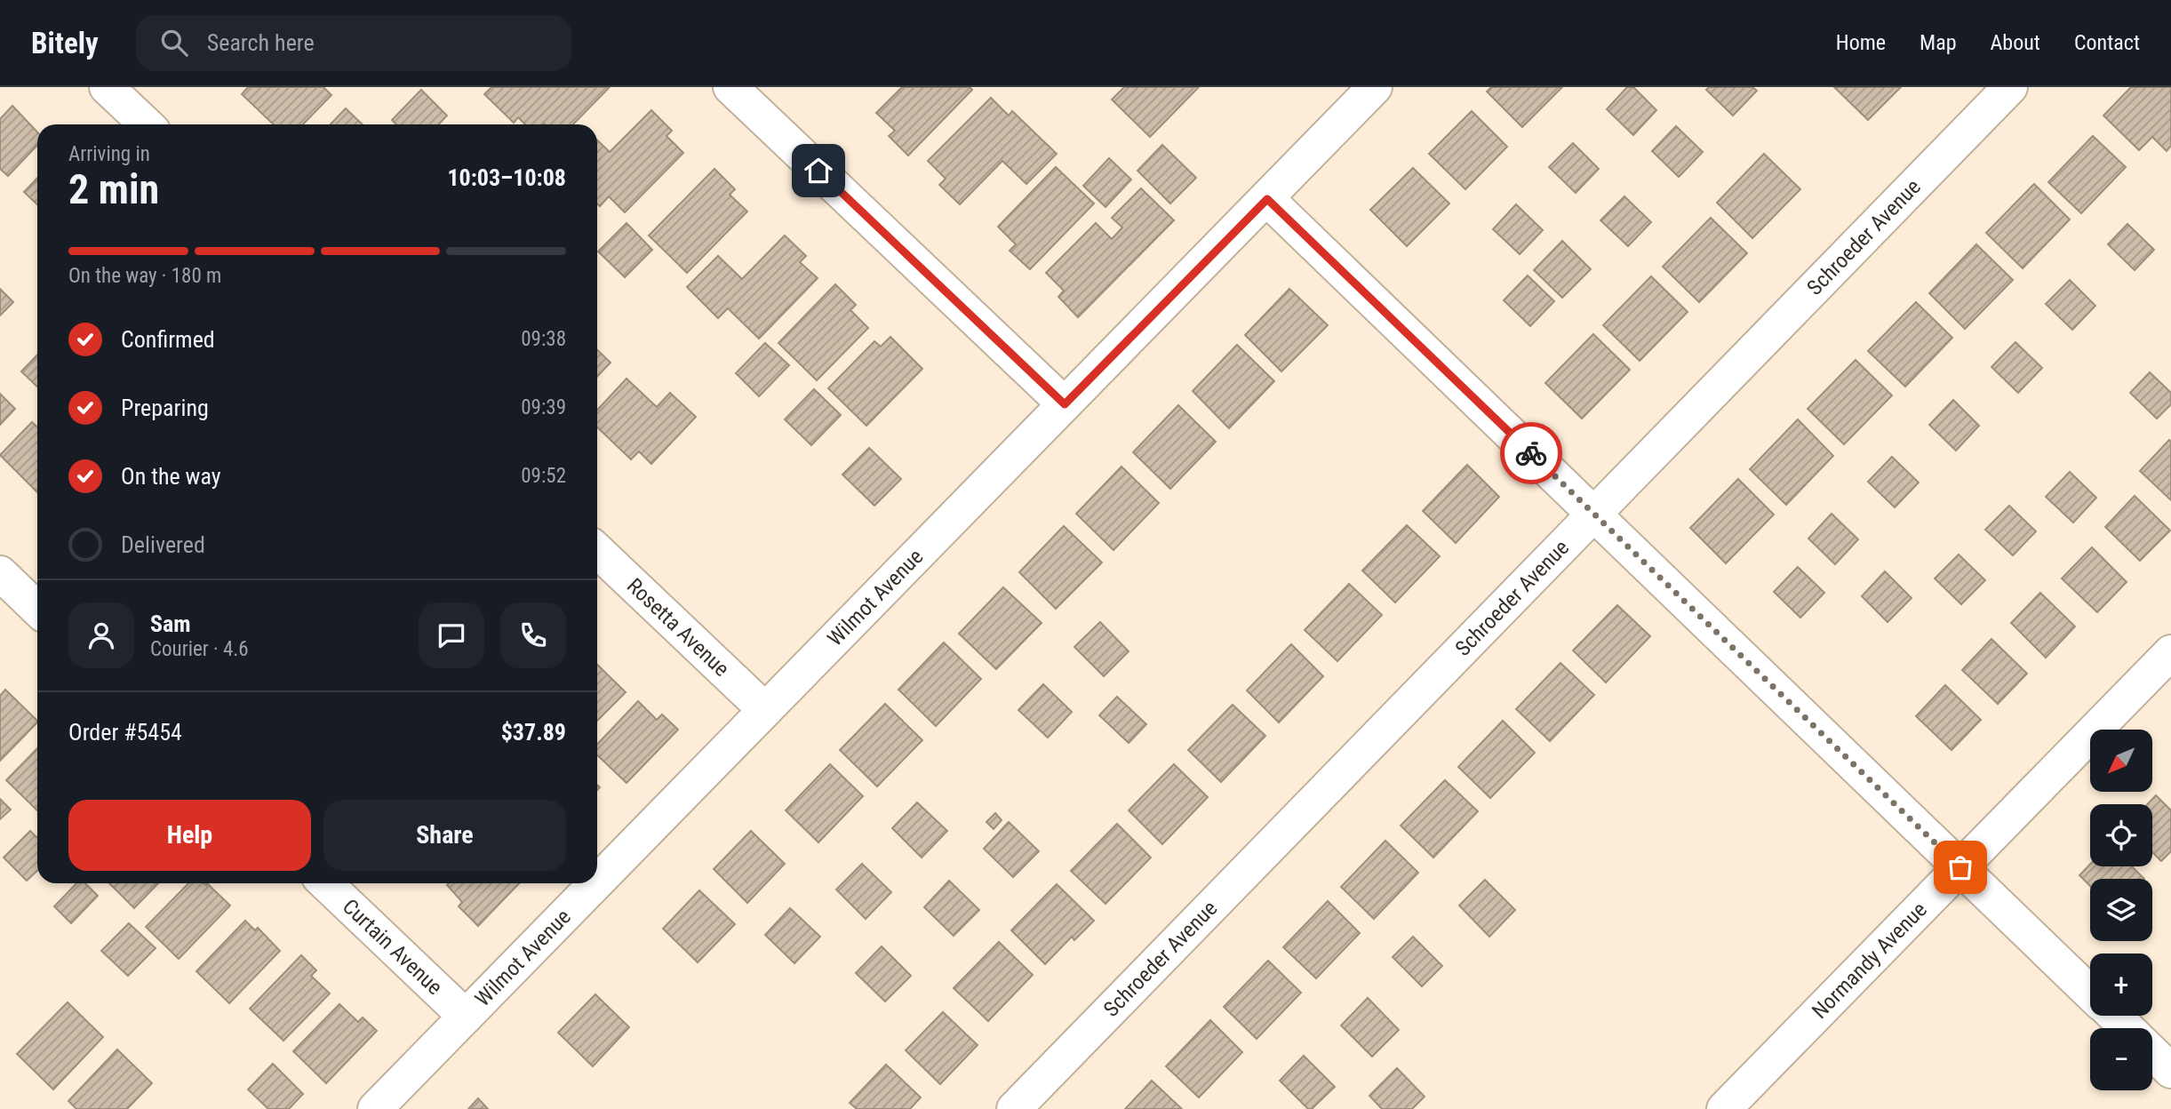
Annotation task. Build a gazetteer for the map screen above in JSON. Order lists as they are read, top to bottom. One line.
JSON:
{"streets":{"street":["Schroeder Avenue","Wilmot Avenue","Rosetta Avenue","Curtain Avenue","Normandy Avenue"]},"crossings":[["Wilmot Avenue","Rosetta Avenue"],["Wilmot Avenue","Curtain Avenue"]],"north":"bottom left","page":{"header":"Bitely","search":"Search here","nav":["Home","Map","About","Contact"],"heading":["2 min","Arriving in","10:03–10:08"],"panel":["Sam","Courier · 4.6","Order #5454","$37.89"],"bar":"On the way · 180 m","list":[["Confirmed","09:38"],["Preparing","09:39"],["On the way","09:52"],"Delivered"],"map_buttons":["+","−"],"buttons":["Help","Share"]}}
